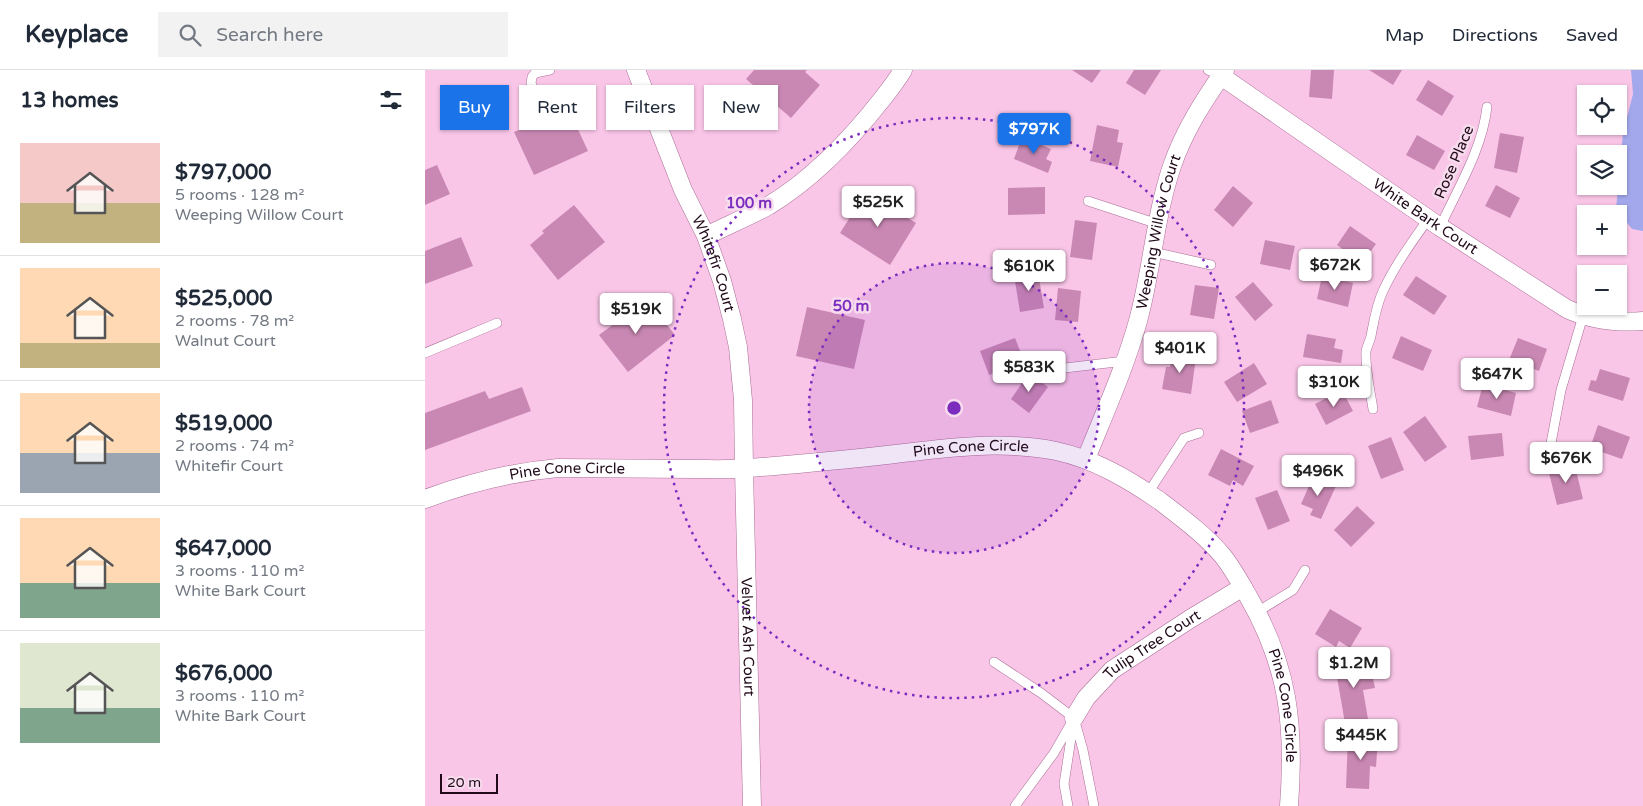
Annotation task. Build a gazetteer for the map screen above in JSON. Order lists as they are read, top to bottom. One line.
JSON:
{"streets":{"street":["White Bark Court","Weeping Willow Court","Whitefir Court","Pine Cone Circle","Velvet Ash Court","Tulip Tree Court"],"lane":["Rose Place"]},"crossings":[["Rose Place","White Bark Court"],["White Bark Court","Weeping Willow Court"],["Weeping Willow Court","Pine Cone Circle"],["Whitefir Court","Pine Cone Circle"],["Whitefir Court","Velvet Ash Court"],["Pine Cone Circle","Velvet Ash Court"],["Pine Cone Circle","Tulip Tree Court"]],"scale_bar":"20 m","page":{"header":"Keyplace","search":"Search here","nav":["Map","Directions","Saved"],"heading":"13 homes","map_buttons":["+","−"],"chip":["Buy","Rent","Filters","New"],"price":["$797K","$525K","$672K","$610K","$519K","$401K","$583K","$647K","$310K","$676K","$496K","$1.2M","$445K"],"list":[{"name":"$797,000","note":"5 rooms · 128 m² · Weeping Willow Court"},{"name":"$525,000","note":"2 rooms · 78 m² · Walnut Court"},{"name":"$519,000","note":"2 rooms · 74 m² · Whitefir Court"},{"name":"$647,000","note":"3 rooms · 110 m² · White Bark Court"},{"name":"$676,000","note":"3 rooms · 110 m² · White Bark Court"}],"scale":"20 m"},"rings":["100 m","50 m"]}
